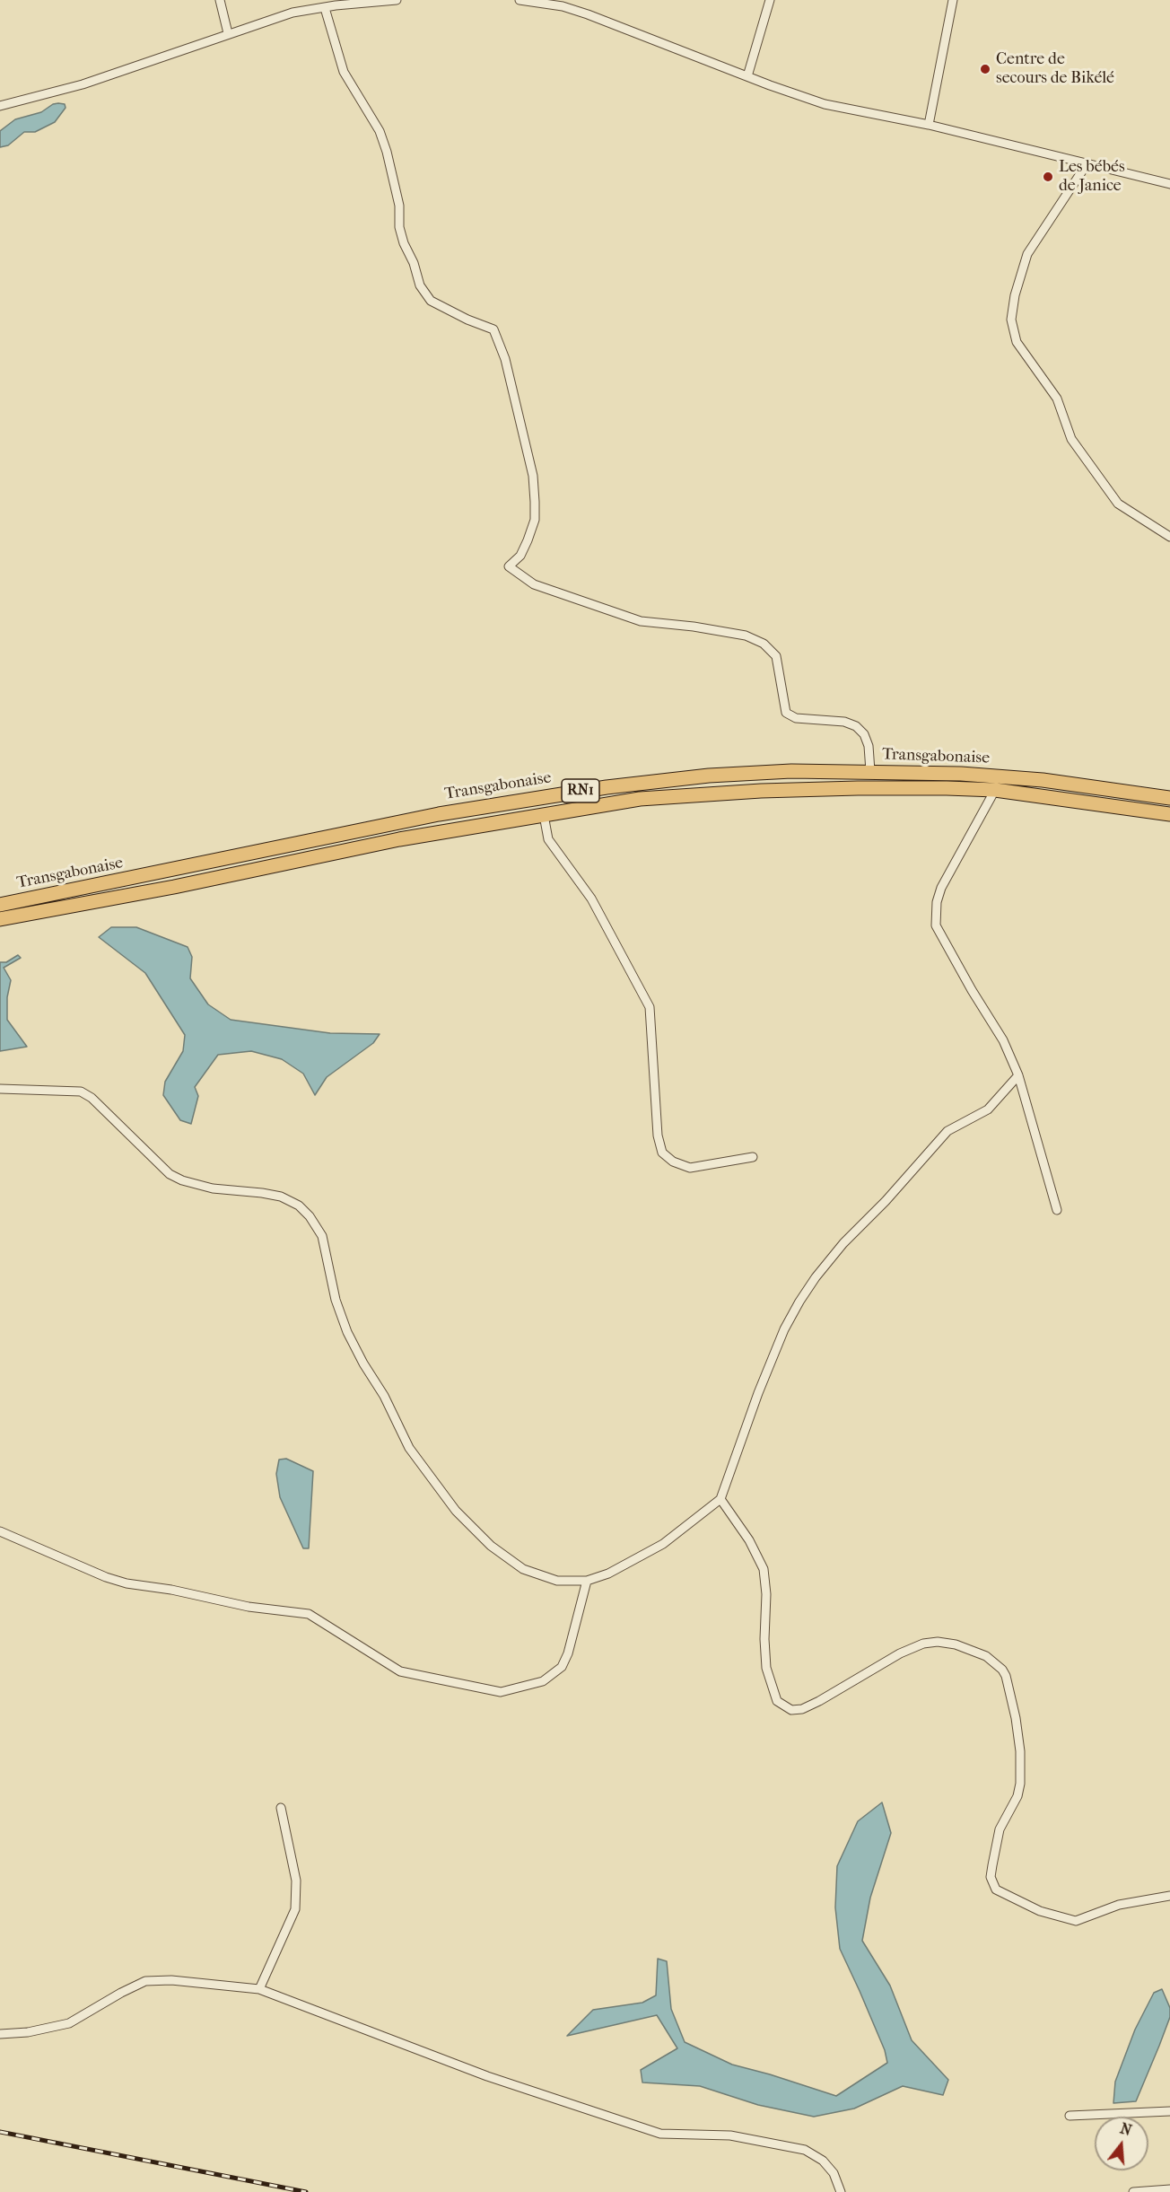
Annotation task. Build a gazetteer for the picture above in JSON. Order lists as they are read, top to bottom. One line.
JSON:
{"streets":{"highway":["Transgabonaise","RN1"]},"places":["Centre de secours de Bikélé","Les bébés de Janice"],"north":"top"}
